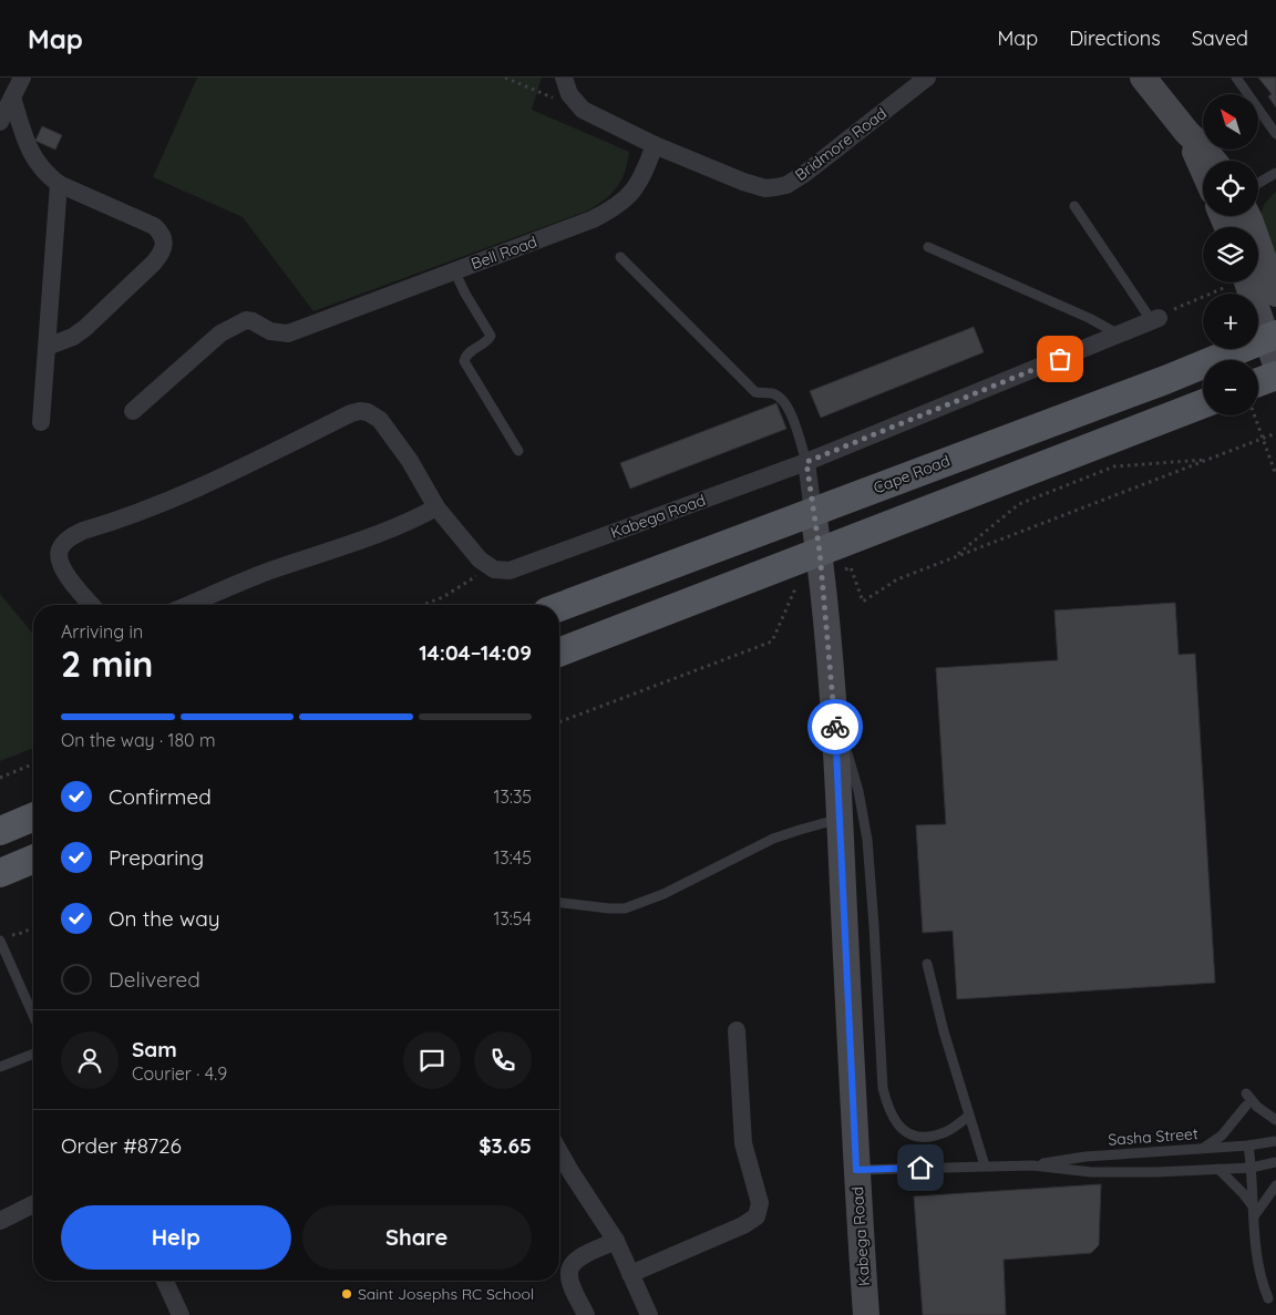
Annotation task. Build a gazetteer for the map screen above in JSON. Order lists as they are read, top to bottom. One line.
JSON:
{"streets":{"main road":["Cape Road"],"street":["Bridmore Road","Bell Road","Kabega Road"],"lane":["Sasha Street"]},"crossings":[["Bridmore Road","Bell Road"],["Cape Road","Kabega Road"],["Kabega Road","Sasha Street"]],"places":["Saint Josephs RC School"],"north":"top left","page":{"header":"Map","nav":["Map","Directions","Saved"],"map_buttons":["+","−"],"heading":["2 min","Arriving in","14:04–14:09"],"panel":["Sam","Courier · 4.9","Order #8726","$3.65"],"bar":"On the way · 180 m","list":[["Confirmed","13:35"],["Preparing","13:45"],["On the way","13:54"],"Delivered"],"buttons":["Help","Share"]}}
